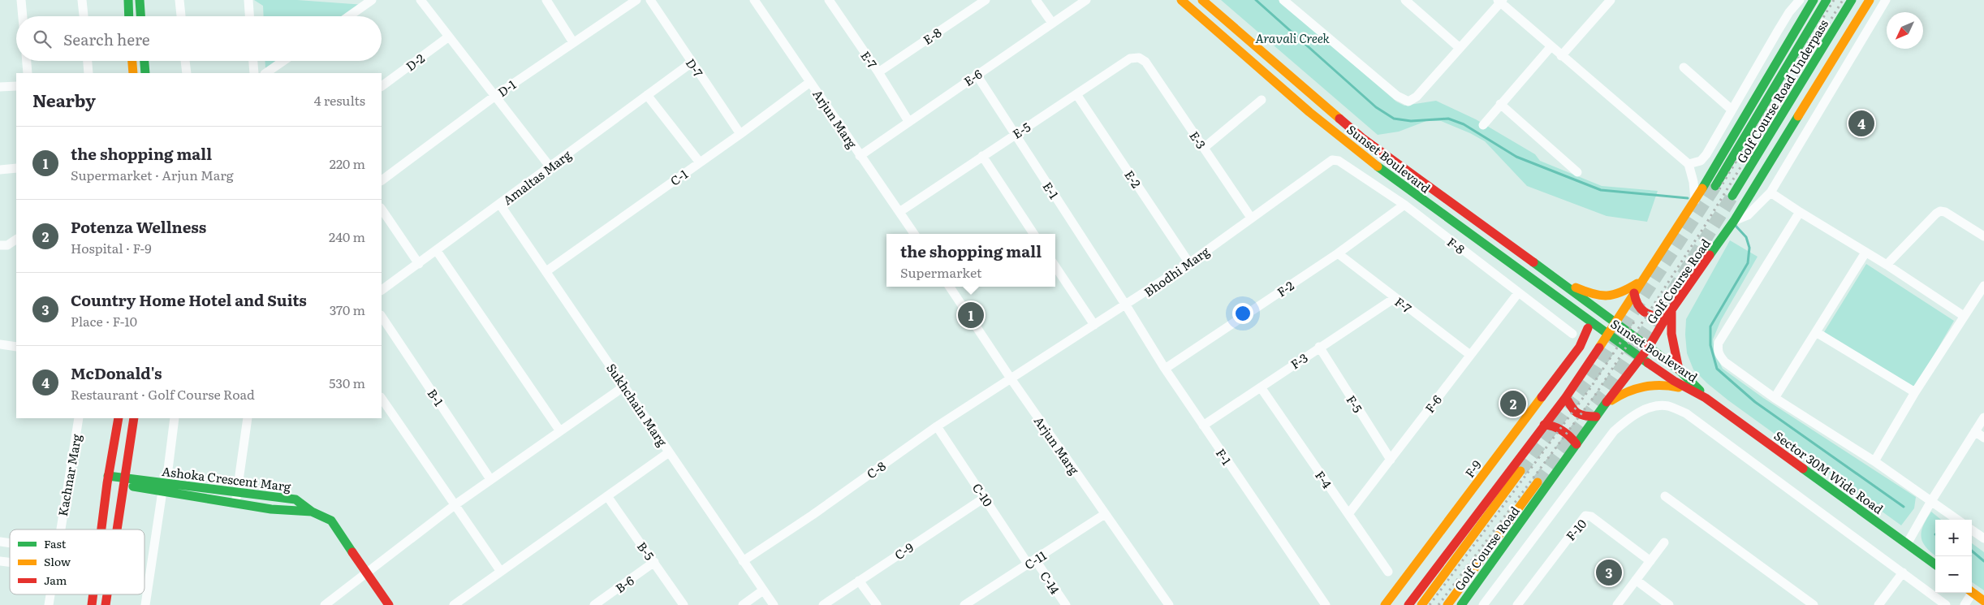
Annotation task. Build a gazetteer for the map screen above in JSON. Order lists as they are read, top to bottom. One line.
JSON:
{"streets":{"main road":["Golf Course Road Underpass","Sunset Boulevard","Golf Course Road","F-9","Sector 30M Wide Road","Ashoka Crescent Marg"],"street":["E-8","E-7","D-2","D-7","E-6","D-1","Arjun Marg","E-5","E-3","Amaltas Marg","C-1","E-2","E-1","F-8","Bhodhi Marg","F-2","F-7","F-3","B-1","F-5","F-6","Sukhchain Marg","F-1","C-8","Kachnar Marg","F-4","C-10","F-10","B-5","C-9","C-11","C-14","B-6"]},"crossings":[["E-8","E-7"],["E-7","E-6"],["D-7","Amaltas Marg"],["D-7","C-1"],["E-6","Arjun Marg"],["E-6","E-1"],["Arjun Marg","E-5"],["Arjun Marg","C-1"],["Arjun Marg","Bhodhi Marg"],["Arjun Marg","C-8"],["Arjun Marg","C-11"],["E-5","E-3"],["E-5","E-2"],["E-5","E-1"],["E-3","Bhodhi Marg"],["Sunset Boulevard","Golf Course Road"],["Sunset Boulevard","Sector 30M Wide Road"],["Amaltas Marg","Sukhchain Marg"],["C-1","Sukhchain Marg"],["E-2","Bhodhi Marg"],["E-1","Bhodhi Marg"],["E-1","F-1"],["F-8","Bhodhi Marg"],["F-8","F-2"],["F-8","F-6"],["Bhodhi Marg","F-1"],["Bhodhi Marg","C-8"],["F-2","F-7"],["F-2","F-1"],["F-7","F-3"],["F-7","F-6"],["F-3","F-5"],["F-3","F-1"],["F-3","F-4"],["F-5","F-6"],["F-6","F-4"],["Sukhchain Marg","C-8"],["C-8","C-10"],["C-10","C-9"],["C-10","C-11"],["C-10","C-14"],["B-5","B-6"],["C-11","C-14"]],"parks":["Aravali Creek"],"legend":["Fast","Slow","Jam"],"north":"bottom left","page":{"search":"Search here","heading":["Nearby","4 results"],"pins":["4","1","2","3"],"list":[{"mark":"1","name":"the shopping mall","note":"Supermarket · Arjun Marg","value":"220 m"},{"mark":"2","name":"Potenza Wellness","note":"Hospital · F-9","value":"240 m"},{"mark":"3","name":"Country Home Hotel and Suits","note":"Place · F-10","value":"370 m"},{"mark":"4","name":"McDonald's","note":"Restaurant · Golf Course Road","value":"530 m"}],"popup":["the shopping mall","Supermarket"],"map_buttons":["+","−"]}}
